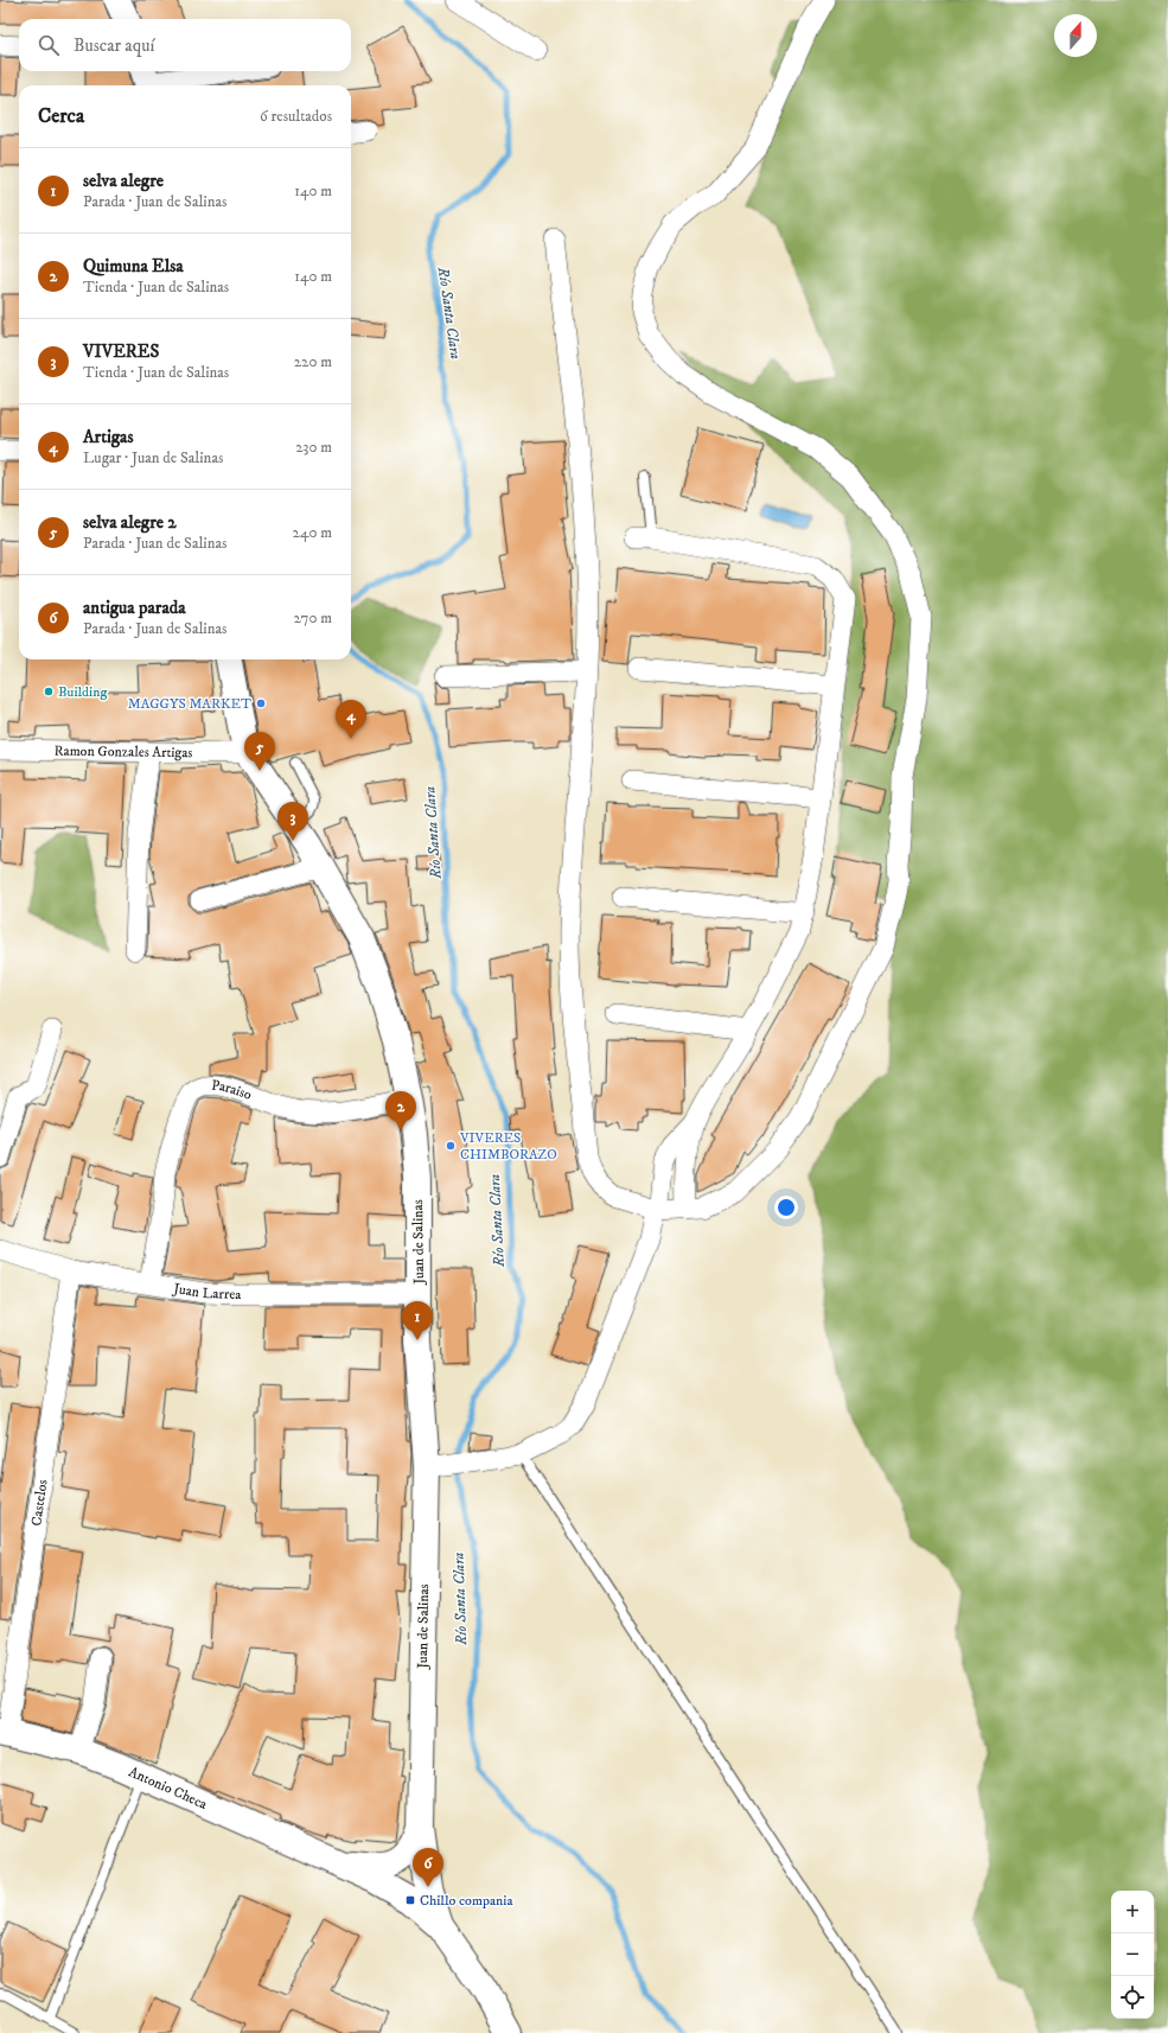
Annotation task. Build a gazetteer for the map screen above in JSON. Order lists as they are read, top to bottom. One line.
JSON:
{"streets":{"street":["Ramon Gonzales Artigas","Paraiso","Juan de Salinas","Juan Larrea","Castelos","Antonio Checa"]},"crossings":[["Ramon Gonzales Artigas","Juan de Salinas"],["Paraiso","Juan de Salinas"],["Paraiso","Juan Larrea"],["Juan de Salinas","Juan Larrea"],["Juan de Salinas","Antonio Checa"],["Juan Larrea","Castelos"],["Castelos","Antonio Checa"]],"water":["Río Santa Clara"],"places":{"other":["Building","MAGGYS MARKET","VIVERES CHIMBORAZO"],"transit":["Chillo compania"]},"north":"top","page":{"search":"Buscar aquí","heading":["Cerca","6 resultados"],"list":[{"mark":"1","name":"selva alegre","note":"Parada · Juan de Salinas","value":"140 m"},{"mark":"2","name":"Quimuna Elsa","note":"Tienda · Juan de Salinas","value":"140 m"},{"mark":"3","name":"VIVERES","note":"Tienda · Juan de Salinas","value":"220 m"},{"mark":"4","name":"Artigas","note":"Lugar · Juan de Salinas","value":"230 m"},{"mark":"5","name":"selva alegre 2","note":"Parada · Juan de Salinas","value":"240 m"},{"mark":"6","name":"antigua parada","note":"Parada · Juan de Salinas","value":"270 m"}],"pins":["4","5","3","2","1","6"],"map_buttons":["+","−"]}}
